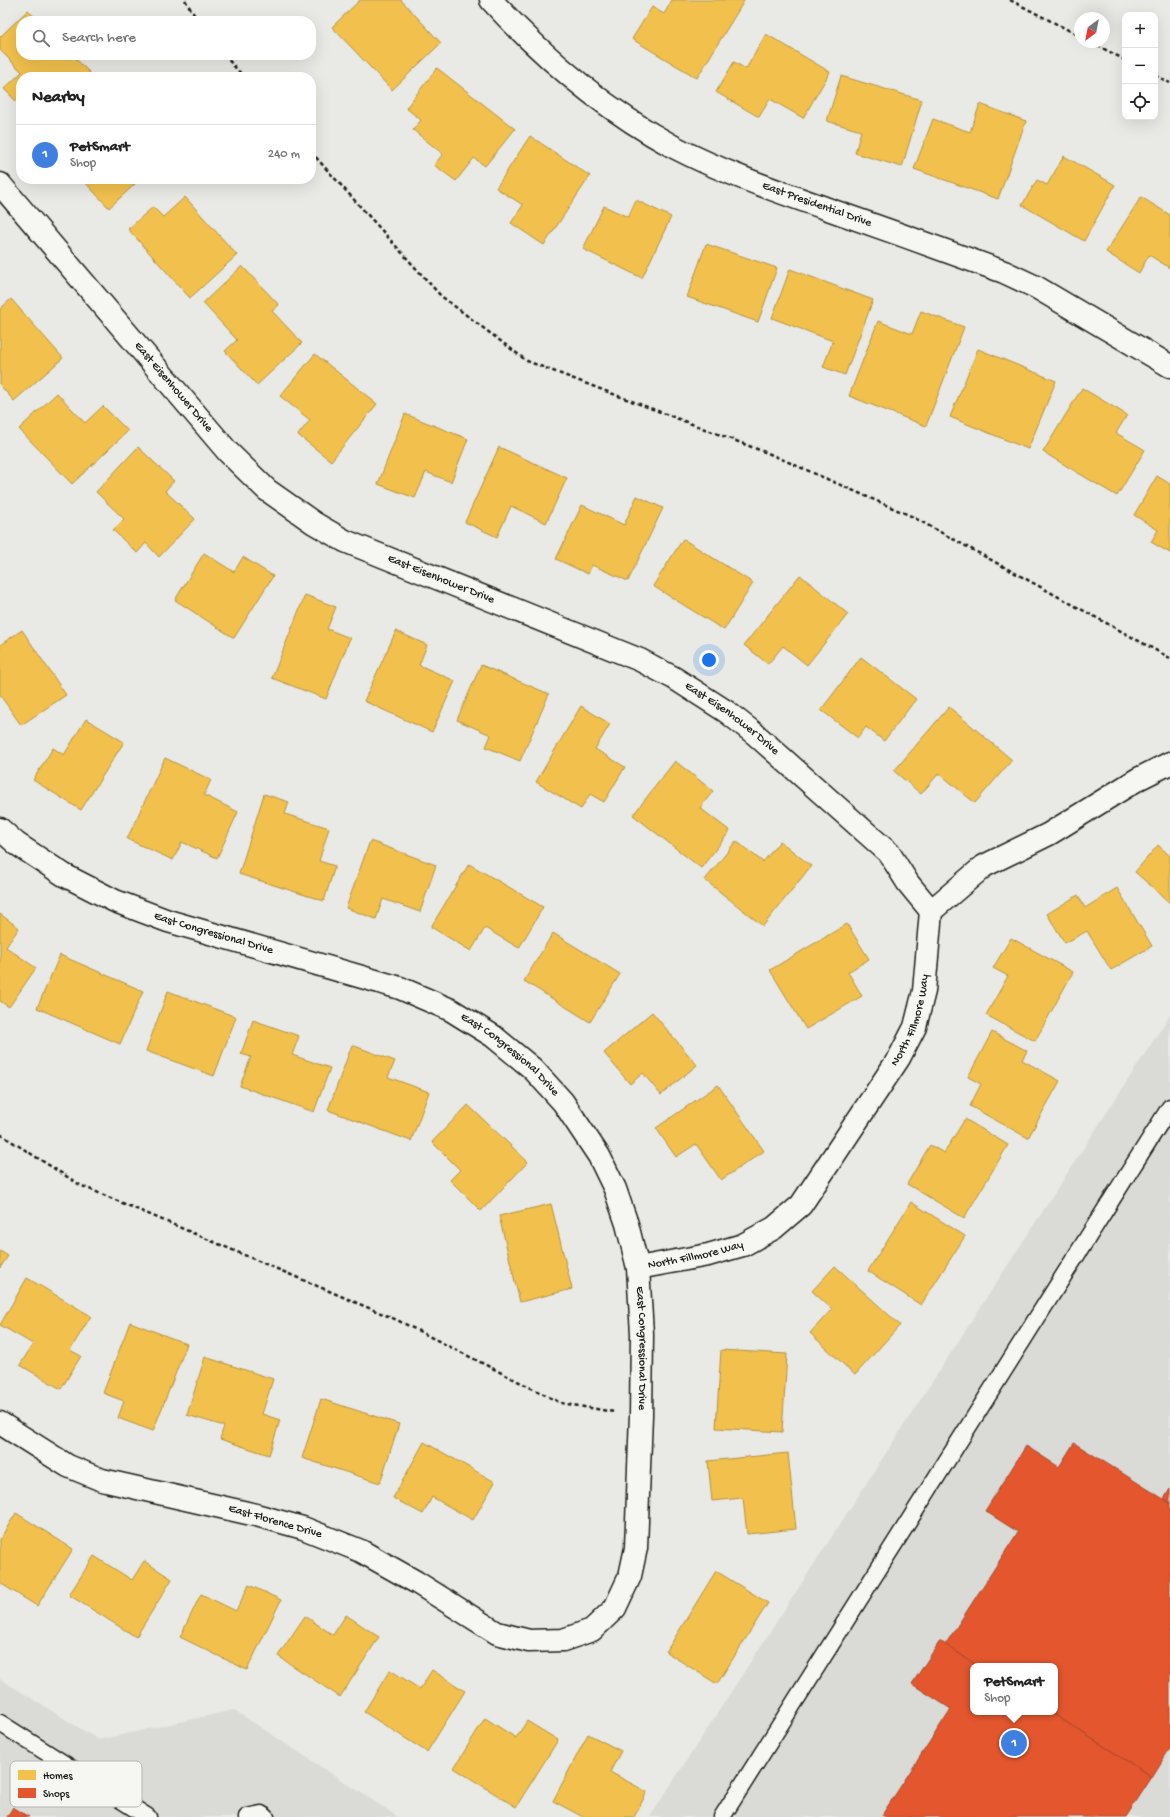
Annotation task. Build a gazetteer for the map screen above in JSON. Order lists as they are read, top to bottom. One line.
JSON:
{"streets":{"street":["East Presidential Drive","East Eisenhower Drive","East Congressional Drive","North Fillmore Way","East Florence Drive"]},"crossings":[["East Eisenhower Drive","North Fillmore Way"],["East Congressional Drive","North Fillmore Way"],["East Congressional Drive","East Florence Drive"]],"legend":["Homes","Shops"],"north":"bottom left","page":{"map_buttons":["+","−"],"search":"Search here","heading":"Nearby","list":[{"mark":"1","name":"PetSmart","note":"Shop","value":"240 m"}],"popup":["PetSmart","Shop"],"pins":"1"}}
